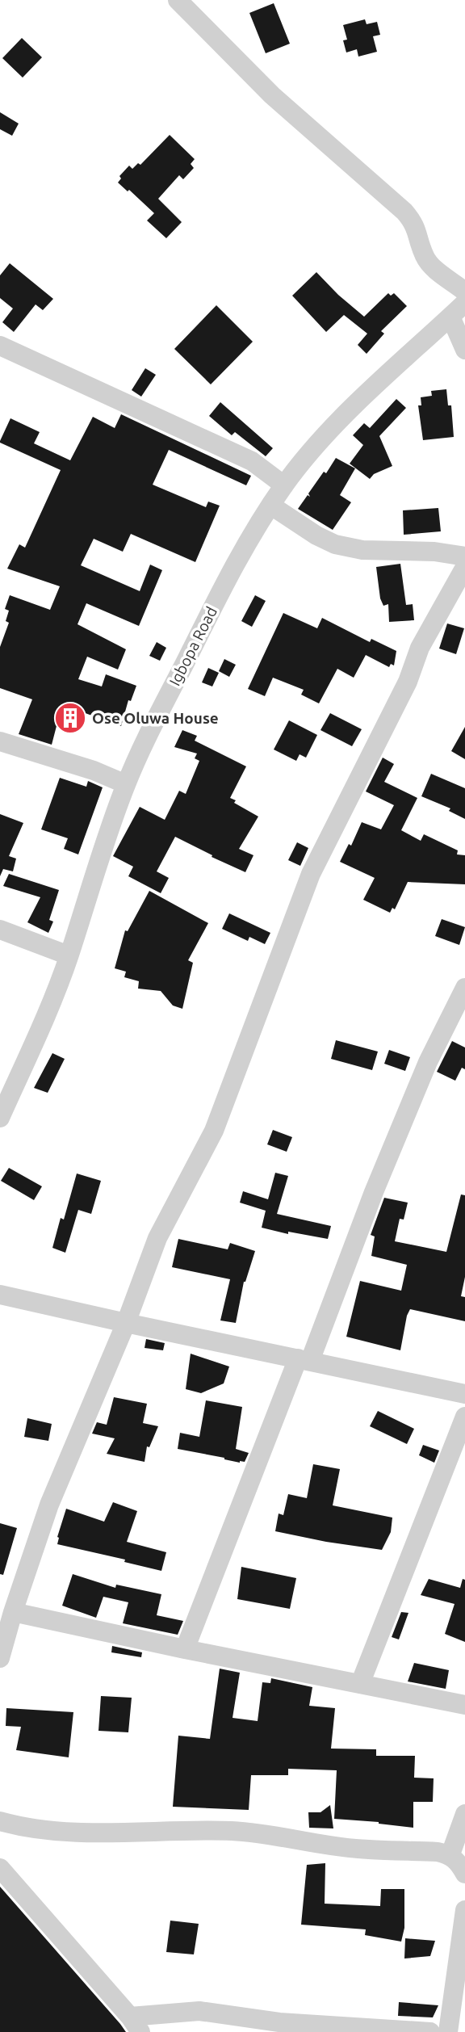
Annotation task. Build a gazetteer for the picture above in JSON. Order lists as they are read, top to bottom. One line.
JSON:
{"streets":{"street":["Igbopa Road"]},"places":{"building":["Ose Oluwa House"]}}
